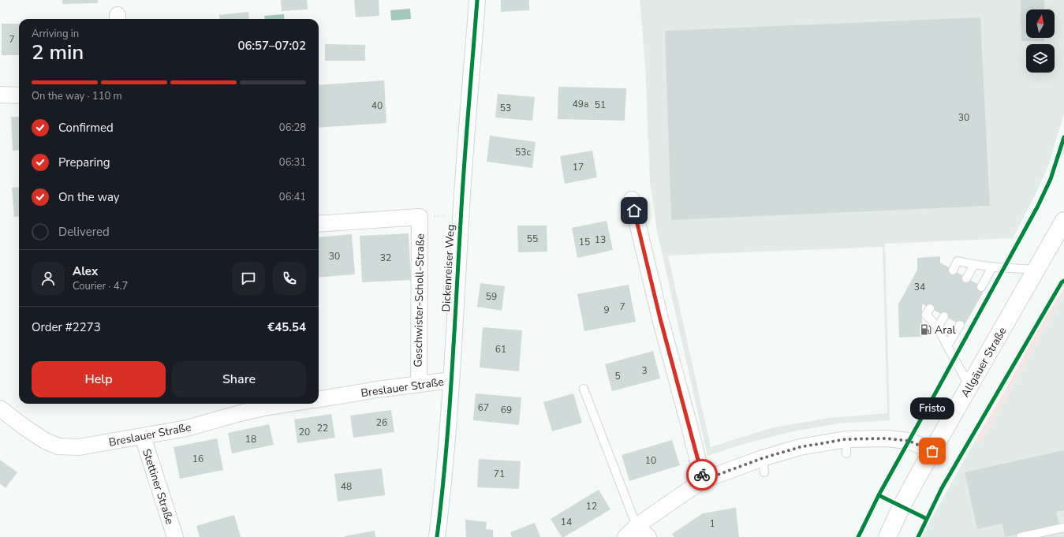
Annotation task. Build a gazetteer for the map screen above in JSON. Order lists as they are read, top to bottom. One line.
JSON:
{"streets":{"main road":["Allgäuer Straße"],"street":["Dickenreiser Weg","Geschwister-Scholl-Straße","Breslauer Straße","Stettiner Straße"]},"crossings":[["Dickenreiser Weg","Breslauer Straße"],["Geschwister-Scholl-Straße","Breslauer Straße"],["Breslauer Straße","Stettiner Straße"]],"places":{"fuel station":["Aral"],"other":["Fristo"]},"house_numbers":["7","49a","51","40","53","30","53c","17","55","13","15","30","32","34","59","7","9","61","3","5","67","69","26","22","20","18","16","10","71","48","12","14","1"],"north":"top","page":{"heading":["2 min","Arriving in","06:57–07:02"],"panel":["Alex","Courier · 4.7","Order #2273","€45.54"],"bar":"On the way · 110 m","list":[["Confirmed","06:28"],["Preparing","06:31"],["On the way","06:41"],"Delivered"],"buttons":["Help","Share"],"bubble":"Fristo"}}
